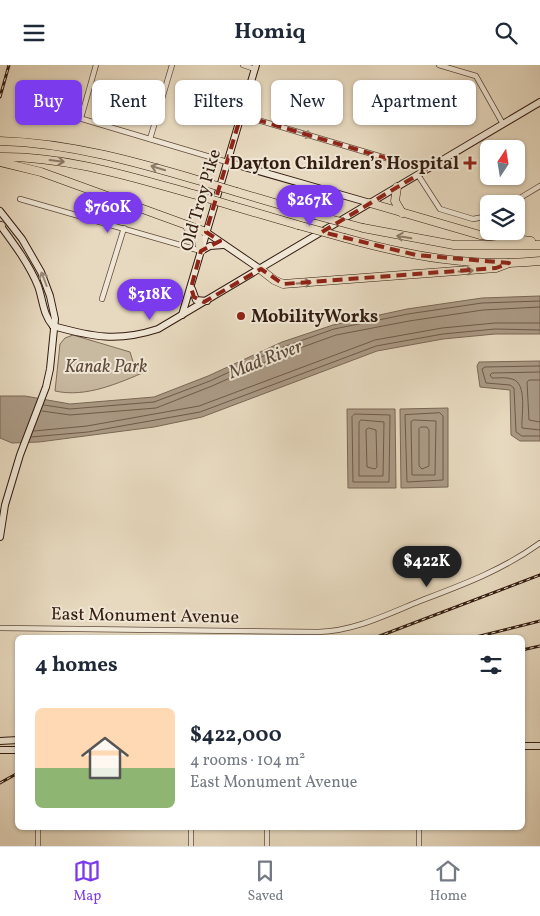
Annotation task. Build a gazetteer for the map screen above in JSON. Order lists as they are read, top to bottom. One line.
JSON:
{"streets":{"main road":["Old Troy Pike"],"street":["East Monument Avenue"]},"water":["Mad River"],"parks":["Kanak Park"],"places":{"health":["Dayton Children’s Hospital"],"other":["MobilityWorks"]},"north":"top","page":{"header":"Homiq","chip":["Buy","Rent","Filters","New","Apartment"],"price":["$267K","$760K","$318K","$422K"],"heading":"4 homes","list":[{"name":"$422,000","note":"4 rooms · 104 m² · East Monument Avenue"}],"tabs":["Map","Saved","Home"]}}
